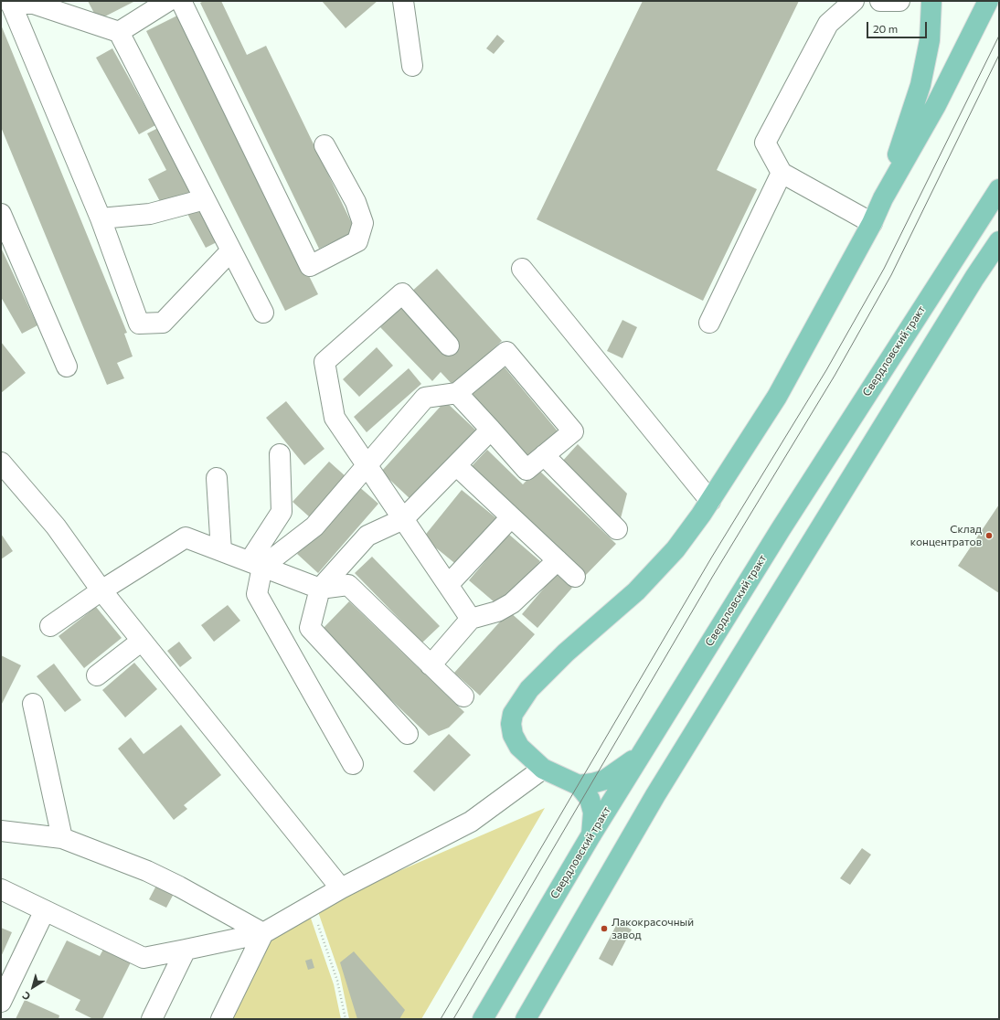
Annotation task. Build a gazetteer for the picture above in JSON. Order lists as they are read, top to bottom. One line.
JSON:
{"streets":{"main road":["Свердловский тракт"]},"places":["Склад концентратов","Лакокрасочный завод"],"scale_bar":"20 m","north":"bottom left"}
